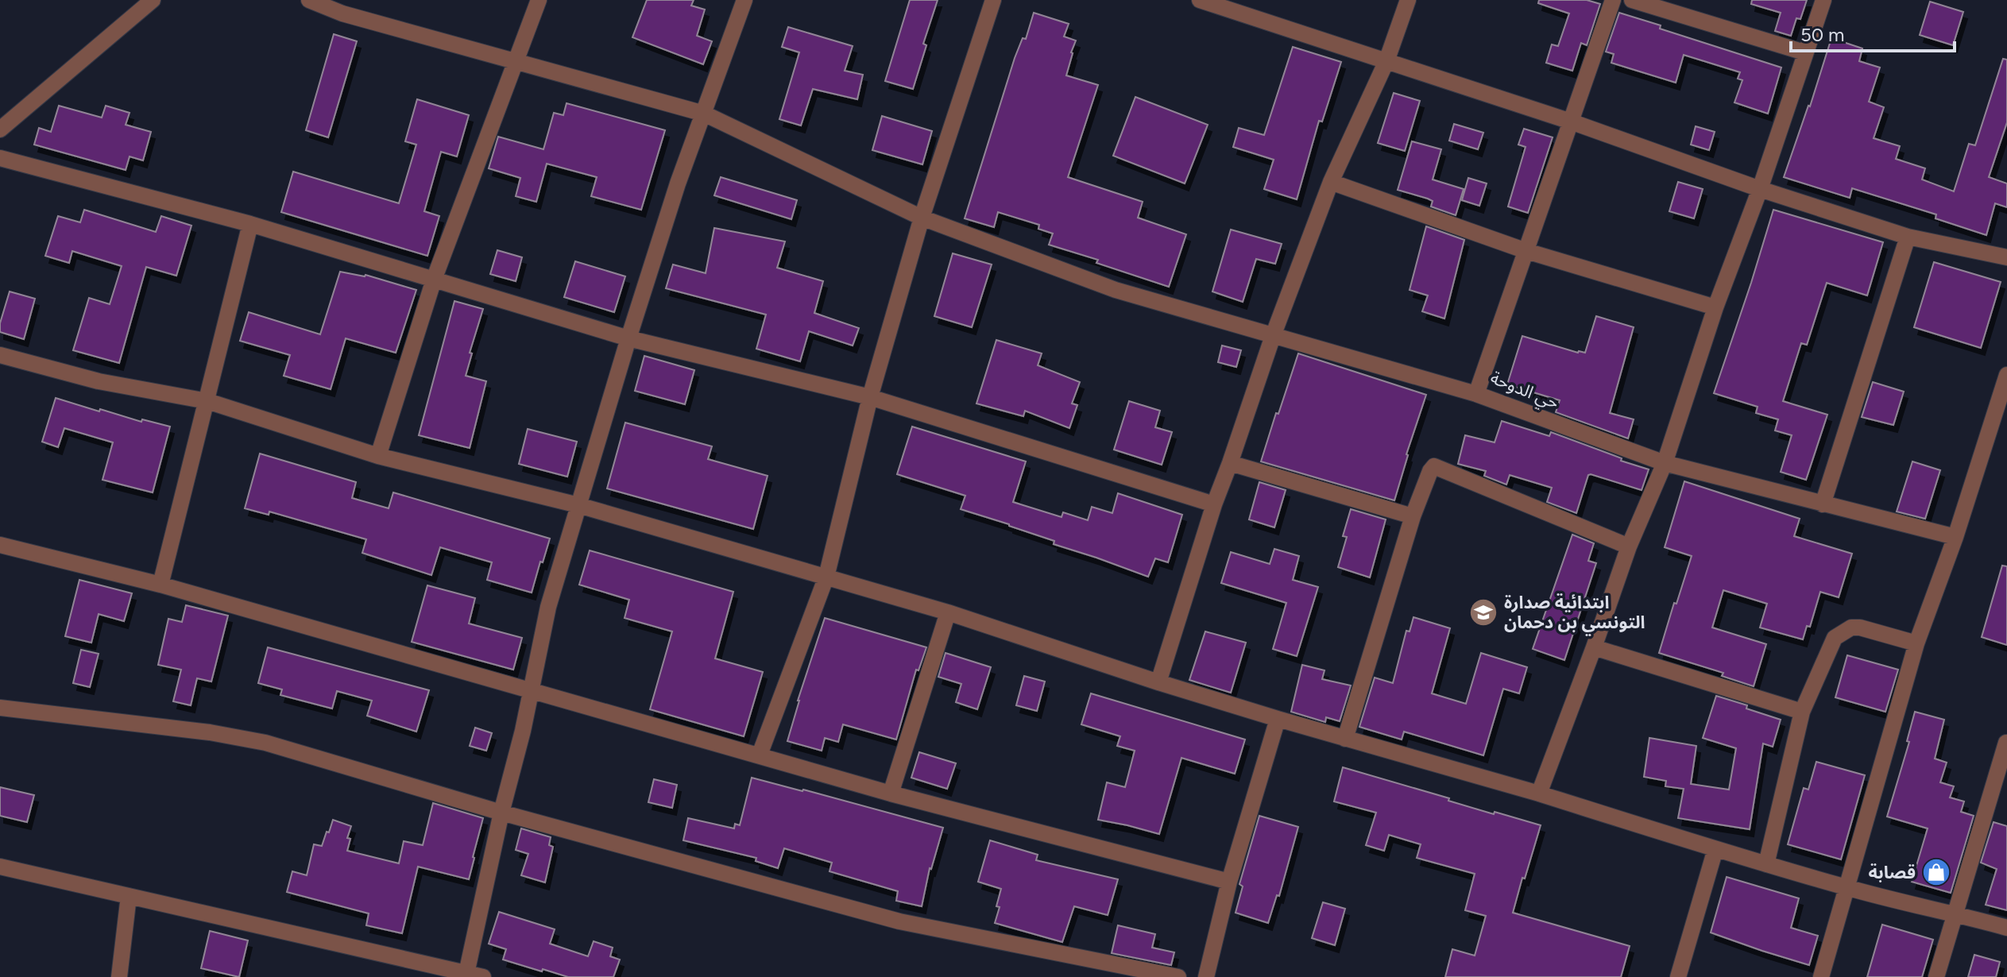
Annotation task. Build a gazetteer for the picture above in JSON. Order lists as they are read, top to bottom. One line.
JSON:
{"streets":{"street":["حي الدوحة"]},"places":{"school or university":["ابتدائية صدارة التونسي بن دحمان"],"shop":["قصابة"]},"scale_bar":"50 m"}
